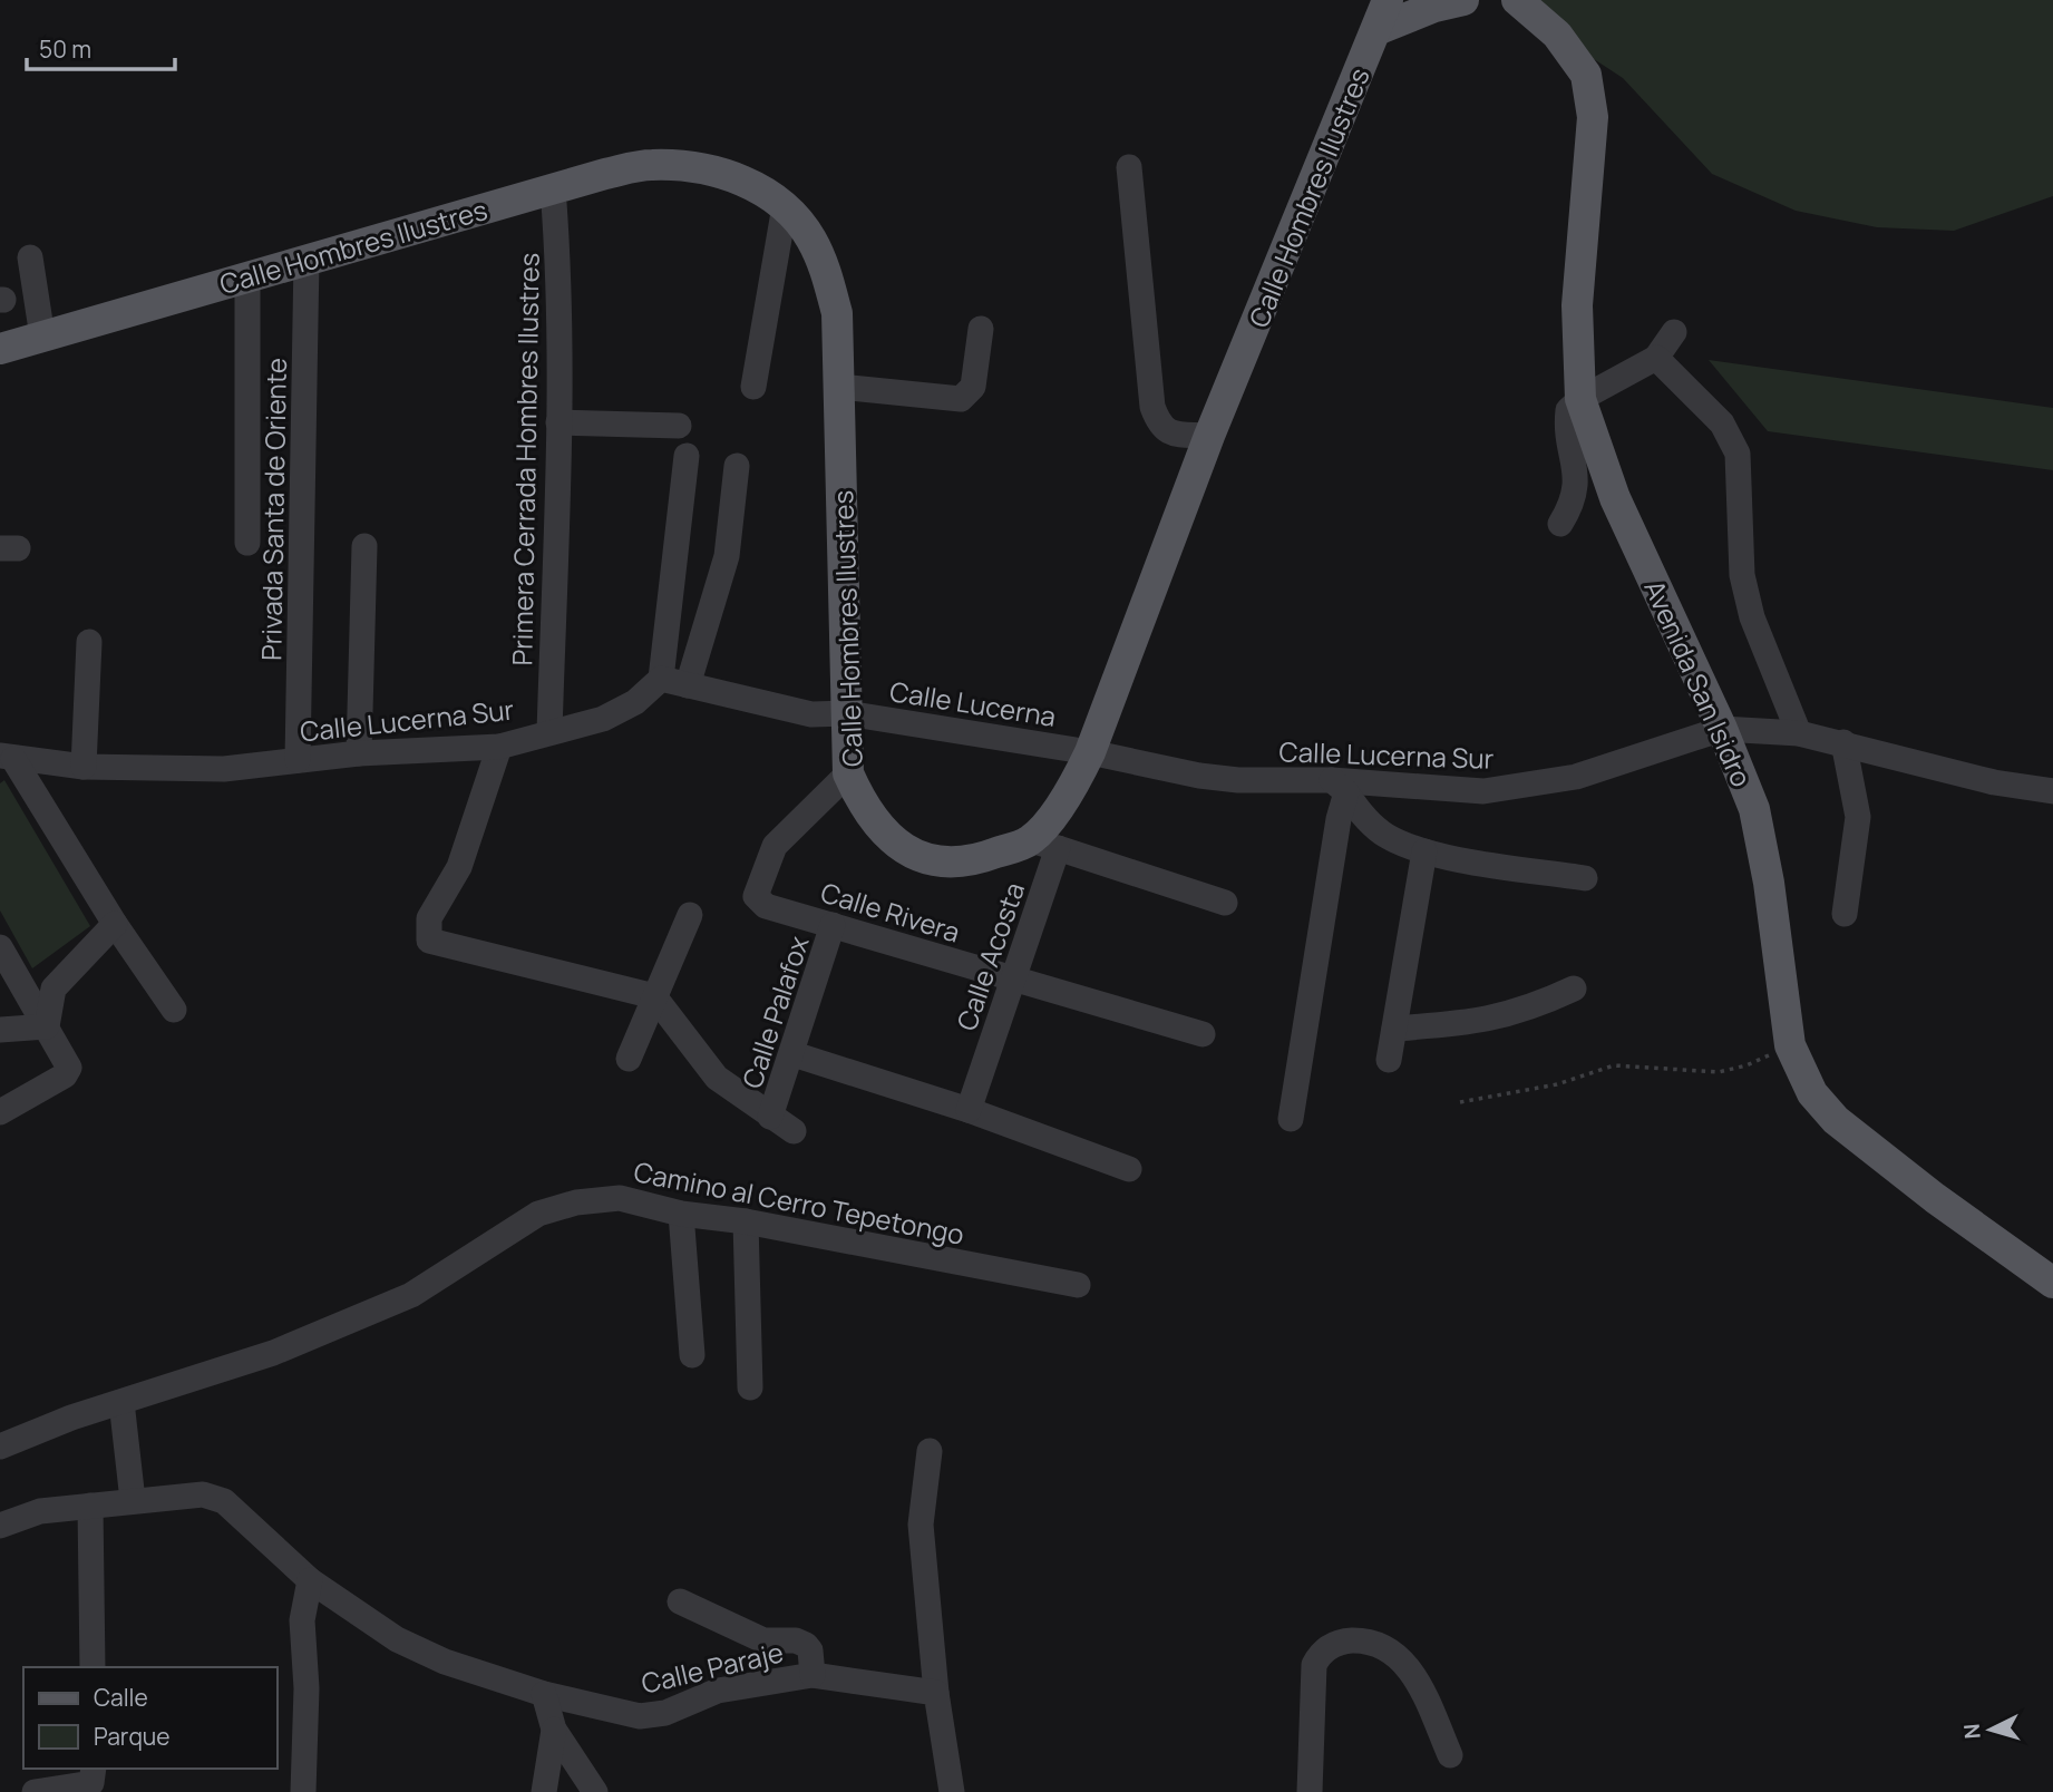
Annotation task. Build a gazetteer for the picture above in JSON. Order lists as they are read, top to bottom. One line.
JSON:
{"streets":{"main road":["Calle Hombres Ilustres","Avenida San Isidro"],"street":["Primera Cerrada Hombres Ilustres","Privada Santa de Oriente","Calle Lucerna","Calle Lucerna Sur","Calle Rivera","Calle Acosta","Calle Palafox","Camino al Cerro Tepetongo","Calle Paraje"]},"crossings":[["Calle Hombres Ilustres","Primera Cerrada Hombres Ilustres"],["Calle Hombres Ilustres","Privada Santa de Oriente"],["Calle Hombres Ilustres","Calle Lucerna"],["Calle Hombres Ilustres","Calle Lucerna Sur"],["Calle Hombres Ilustres","Calle Rivera"],["Calle Hombres Ilustres","Calle Acosta"],["Primera Cerrada Hombres Ilustres","Calle Lucerna Sur"],["Privada Santa de Oriente","Calle Lucerna Sur"],["Avenida San Isidro","Calle Lucerna Sur"],["Calle Lucerna","Calle Lucerna Sur"],["Calle Rivera","Calle Acosta"],["Calle Rivera","Calle Palafox"]],"legend":["Calle","Parque"],"scale_bar":"50 m","north":"left"}
